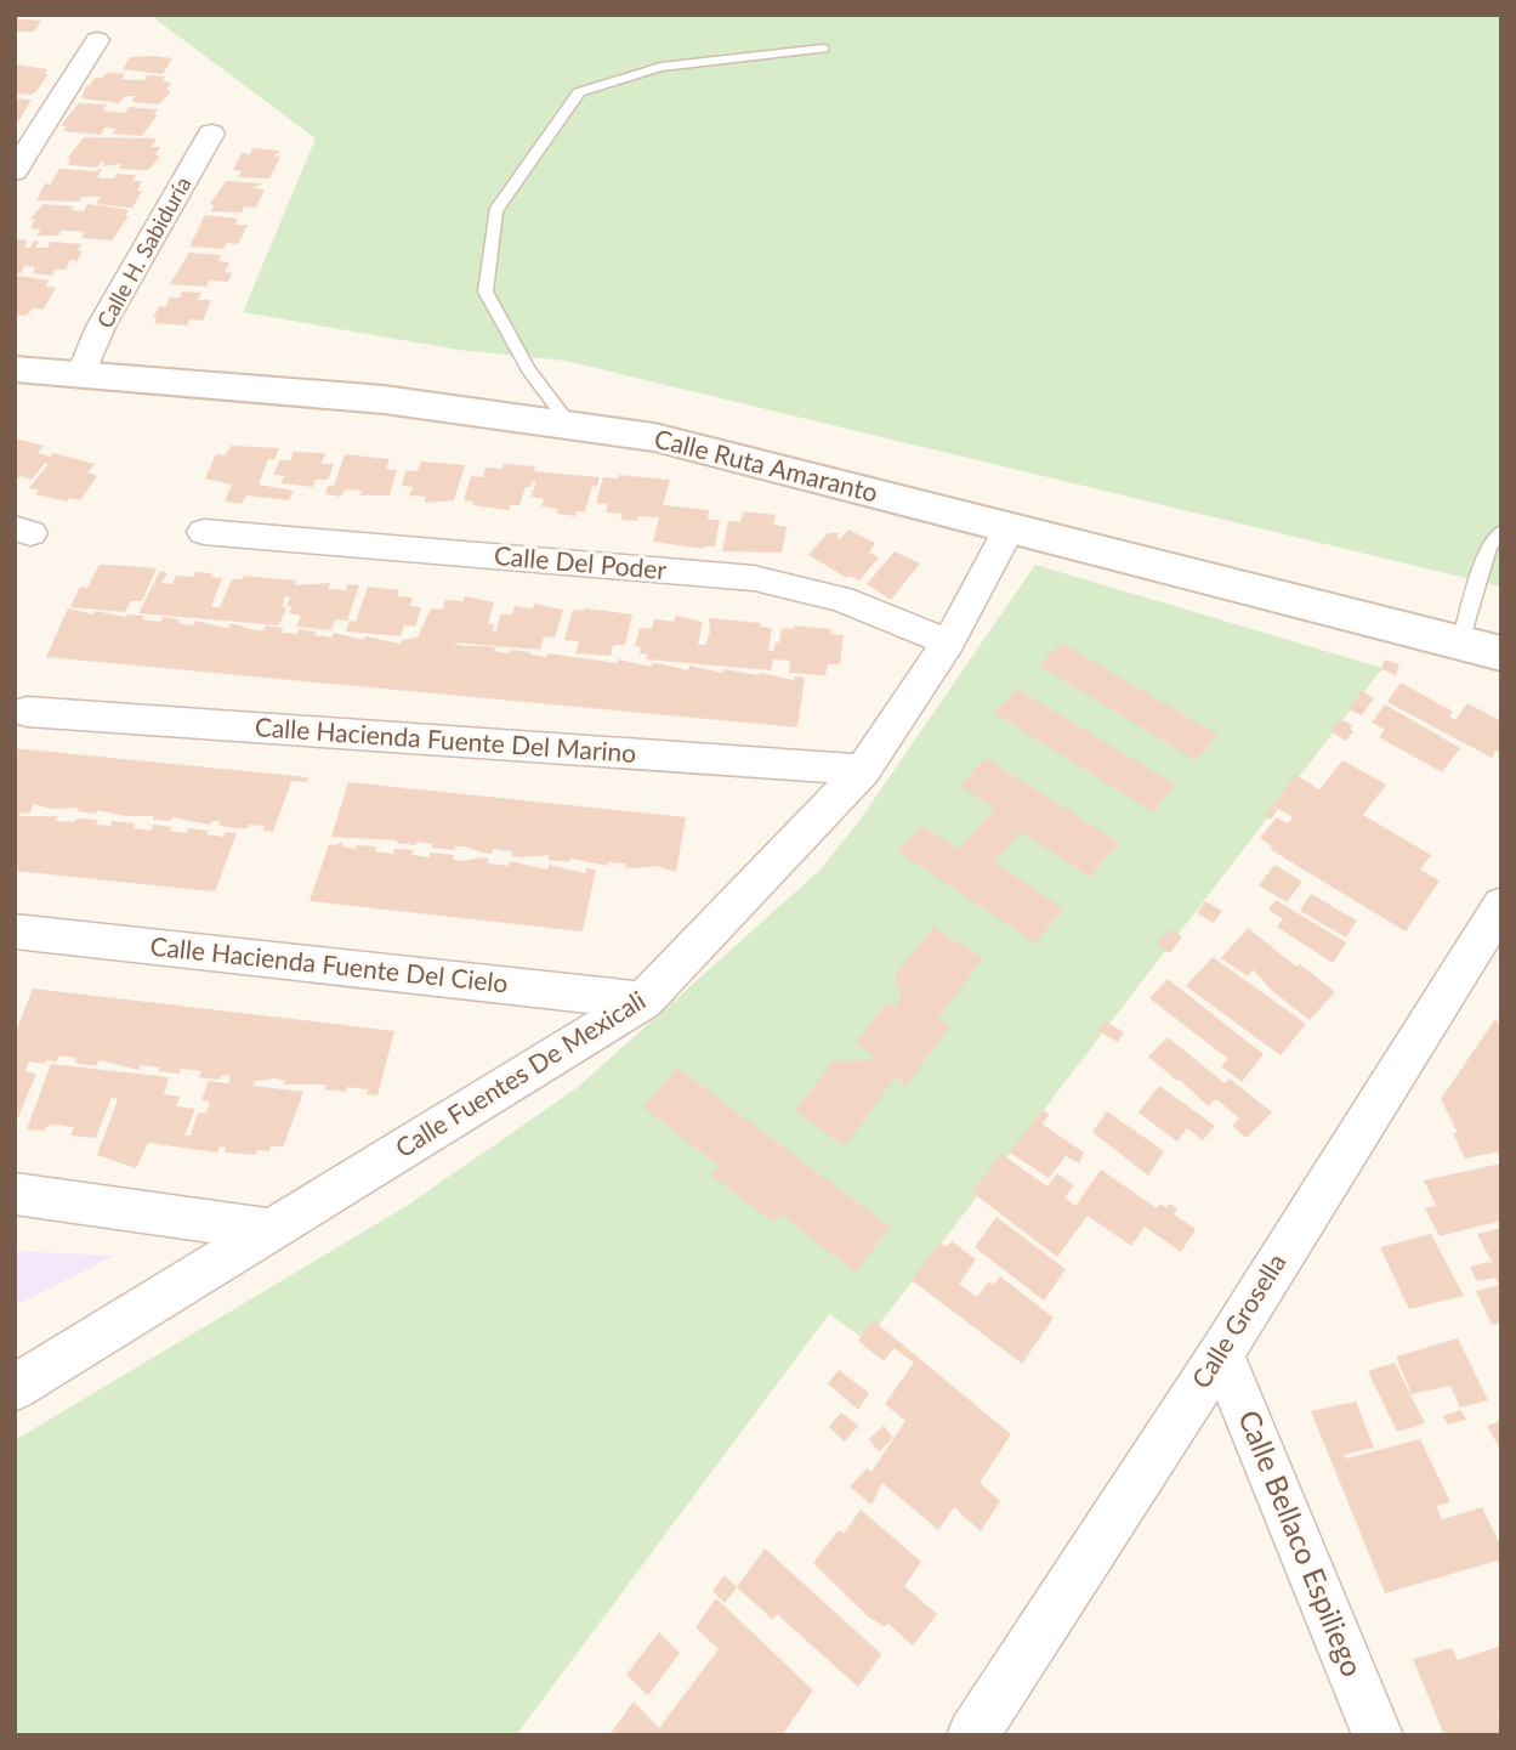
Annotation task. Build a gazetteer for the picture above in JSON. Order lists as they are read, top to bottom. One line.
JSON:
{"streets":{"main road":["Calle Ruta Amaranto"],"street":["Calle H. Sabiduría","Calle Del Poder","Calle Hacienda Fuente Del Marino","Calle Hacienda Fuente Del Cielo","Calle Fuentes De Mexicali","Calle Grosella","Calle Bellaco Espiliego"]},"crossings":[["Calle H. Sabiduría","Calle Ruta Amaranto"],["Calle Ruta Amaranto","Calle Fuentes De Mexicali"],["Calle Del Poder","Calle Fuentes De Mexicali"],["Calle Hacienda Fuente Del Marino","Calle Fuentes De Mexicali"],["Calle Hacienda Fuente Del Cielo","Calle Fuentes De Mexicali"],["Calle Grosella","Calle Bellaco Espiliego"]]}
